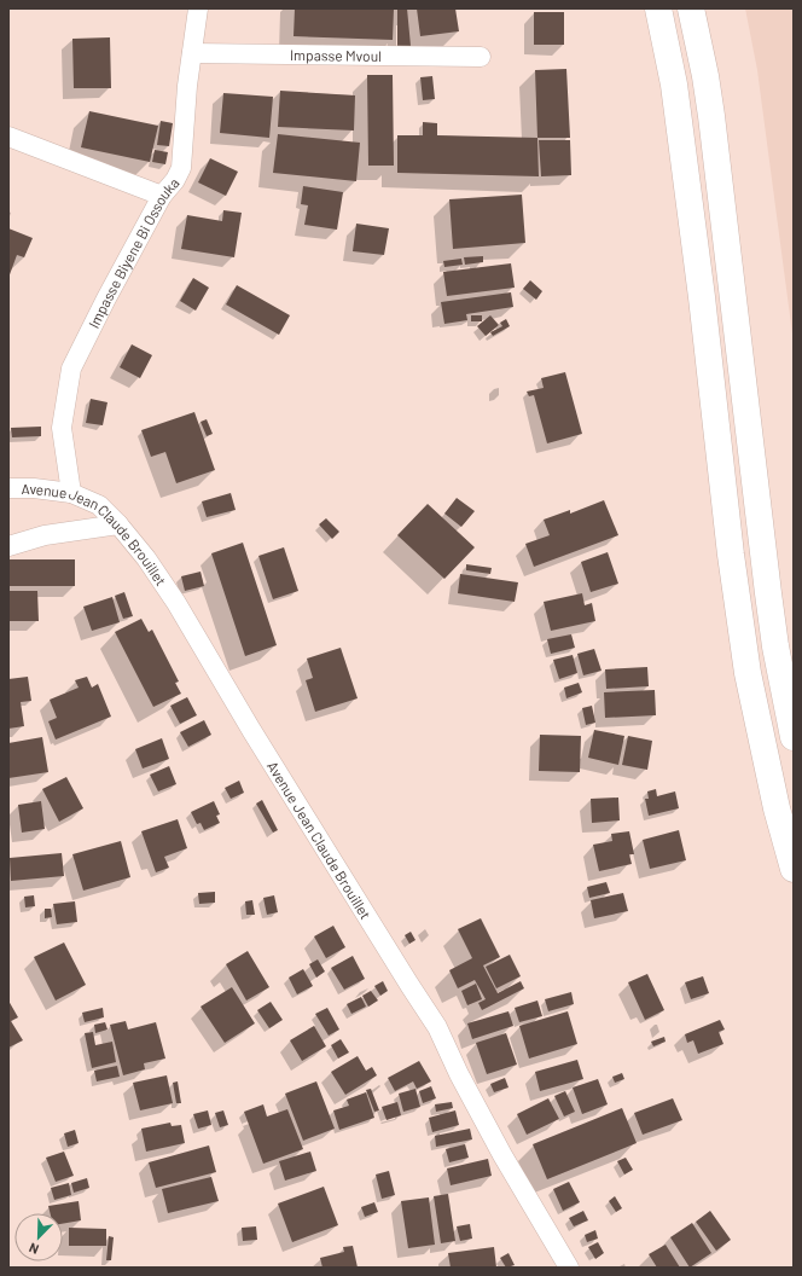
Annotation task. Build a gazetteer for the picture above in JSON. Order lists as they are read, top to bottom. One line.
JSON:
{"streets":{"street":["Impasse Mvoul","Impasse Biyene Bi Ossouka","Avenue Jean Claude Brouillet"]},"crossings":[["Impasse Mvoul","Impasse Biyene Bi Ossouka"],["Impasse Biyene Bi Ossouka","Avenue Jean Claude Brouillet"]],"north":"bottom left"}
